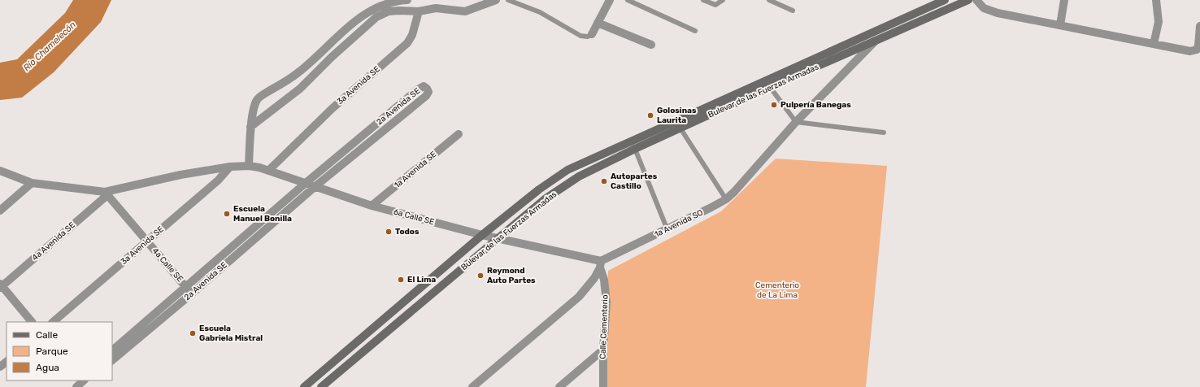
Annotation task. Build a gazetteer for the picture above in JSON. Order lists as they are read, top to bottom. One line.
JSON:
{"streets":{"street":["3a Avenida SE","Bulevar de las Fuerzas Armadas","2a Avenida SE","1a Avenida SE","6a Calle SE","1a Avenida SO","4a Avenida SE","4a Calle SE","Calle Cementerio"]},"crossings":[["3a Avenida SE","6a Calle SE"],["3a Avenida SE","4a Calle SE"],["Bulevar de las Fuerzas Armadas","6a Calle SE"],["Bulevar de las Fuerzas Armadas","1a Avenida SO"],["2a Avenida SE","6a Calle SE"],["2a Avenida SE","4a Calle SE"],["1a Avenida SE","6a Calle SE"],["6a Calle SE","1a Avenida SO"],["6a Calle SE","4a Avenida SE"],["6a Calle SE","4a Calle SE"],["6a Calle SE","Calle Cementerio"],["1a Avenida SO","Calle Cementerio"],["4a Avenida SE","4a Calle SE"]],"water":["Río Chamelecón"],"parks":["Cementerio de La Lima"],"places":["Pulpería Banegas","Golosinas Laurita","Autopartes Castillo","Escuela Manuel Bonilla","Todos","Reymond Auto Partes","El Lima","Escuela Gabriela Mistral"],"legend":["Calle","Parque","Agua"]}
